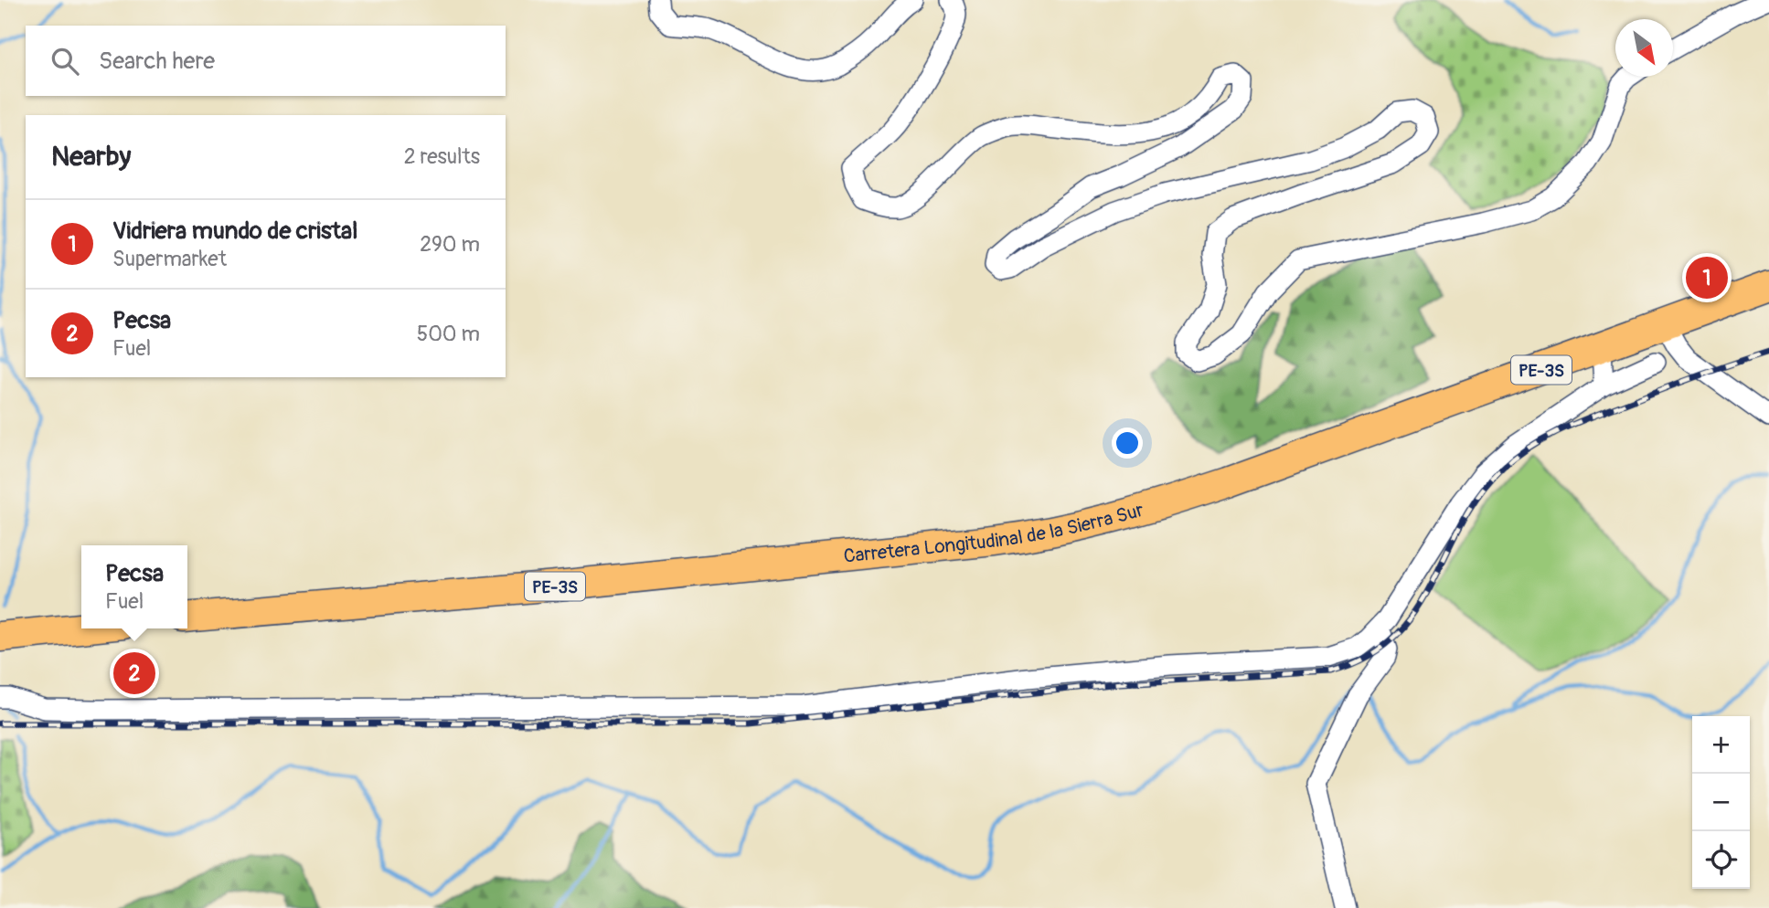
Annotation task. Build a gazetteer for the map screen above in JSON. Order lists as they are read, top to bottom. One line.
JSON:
{"streets":{"highway":["PE-3S","Carretera Longitudinal de la Sierra Sur"]},"north":"bottom right","page":{"search":"Search here","heading":["Nearby","2 results"],"list":[{"mark":"1","name":"Vidriera mundo de cristal","note":"Supermarket","value":"290 m"},{"mark":"2","name":"Pecsa","note":"Fuel","value":"500 m"}],"pins":["1","2"],"popup":["Pecsa","Fuel"],"map_buttons":["+","−"]}}
